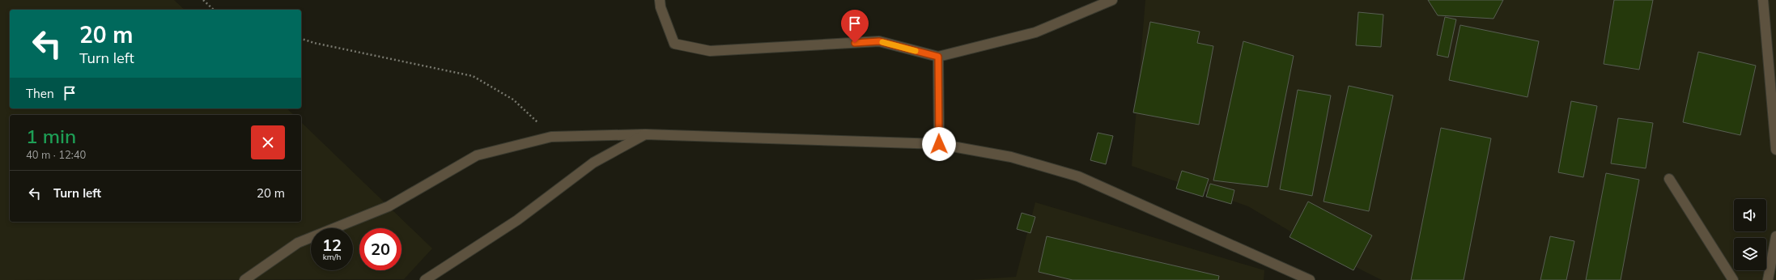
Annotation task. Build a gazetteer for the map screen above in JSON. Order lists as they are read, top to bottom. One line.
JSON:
{"page":{"turn":["20 m","Turn left"],"then":"Then","heading":["1 min","40 m · 12:40"],"list":[{"name":"Turn left","value":"20 m"}],"speed":"12 km/h","limit":"20"}}
